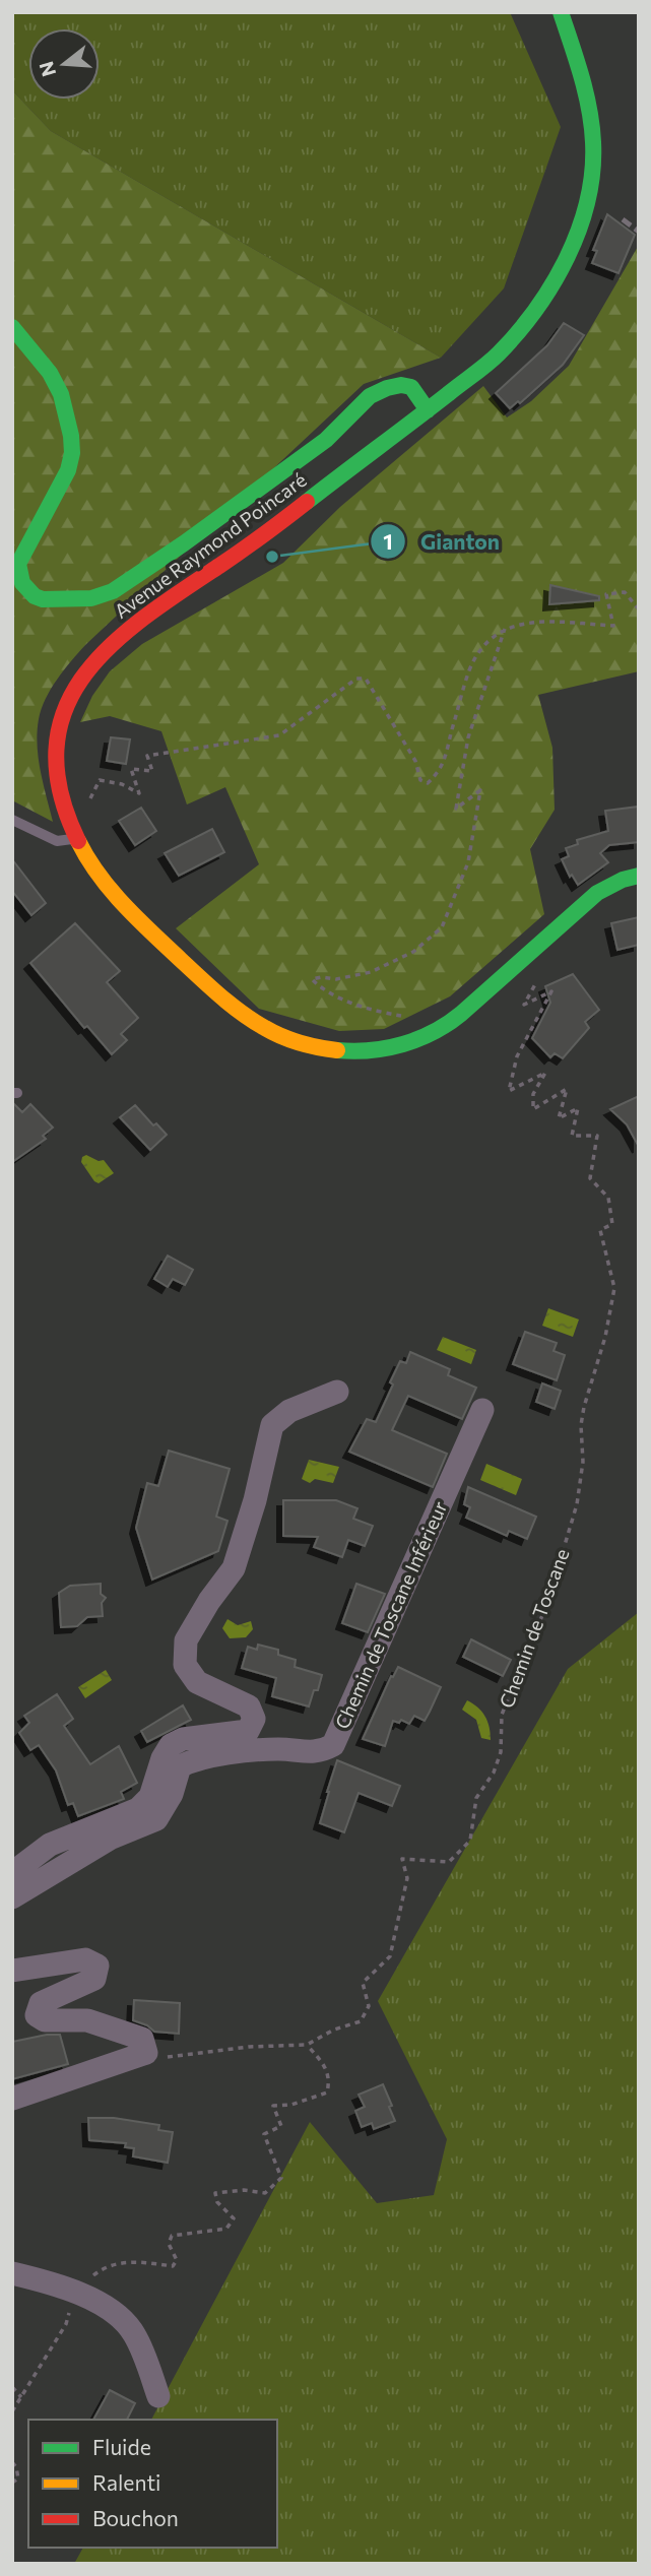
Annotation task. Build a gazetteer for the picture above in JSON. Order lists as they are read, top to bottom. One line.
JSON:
{"streets":{"main road":["Avenue Raymond Poincaré"],"street":["Chemin de Toscane Inférieur"],"path":["Chemin de Toscane"]},"crossings":[["Avenue Raymond Poincaré","Chemin de Toscane"]],"places":["Gianton"],"legend":["Fluide","Ralenti","Bouchon"],"north":"left"}
